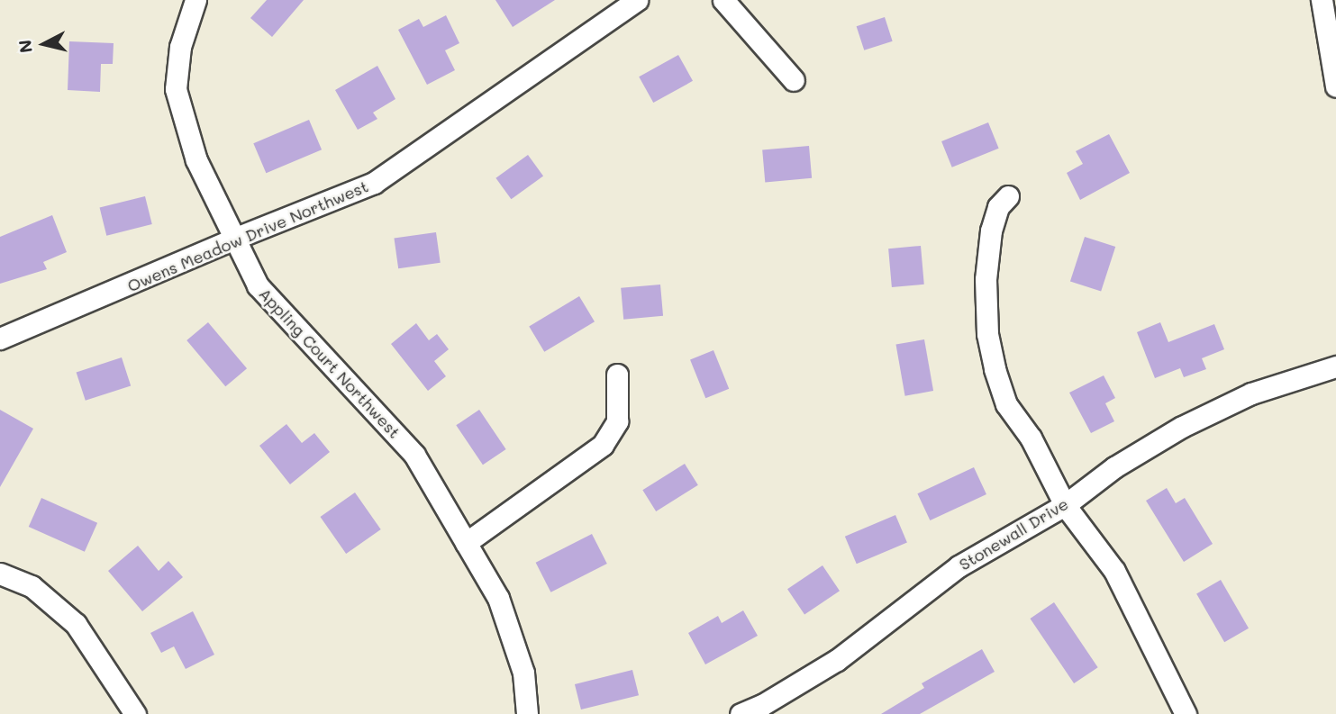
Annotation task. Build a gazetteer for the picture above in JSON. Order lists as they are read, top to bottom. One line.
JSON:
{"streets":{"street":["Owens Meadow Drive Northwest","Appling Court Northwest","Stonewall Drive"]},"crossings":[["Owens Meadow Drive Northwest","Appling Court Northwest"]],"north":"left"}
